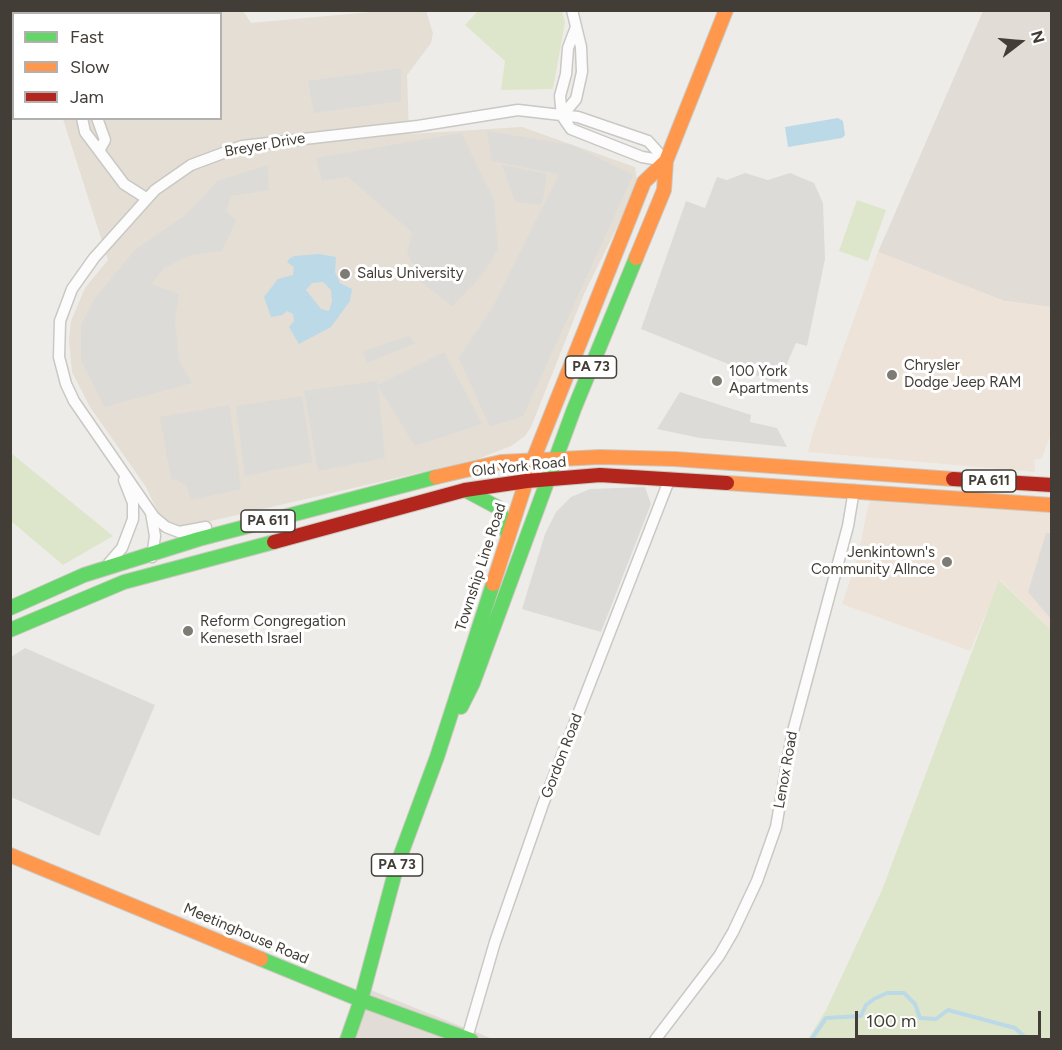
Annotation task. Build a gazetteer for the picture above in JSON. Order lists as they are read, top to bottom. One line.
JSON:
{"streets":{"main road":["PA 73","Old York Road","PA 611","Township Line Road","Meetinghouse Road"],"street":["Breyer Drive","Gordon Road","Lenox Road"]},"crossings":[["Breyer Drive","Old York Road"],["Breyer Drive","Township Line Road"],["Old York Road","Township Line Road"],["Old York Road","Gordon Road"],["Old York Road","Lenox Road"],["Township Line Road","Meetinghouse Road"],["Gordon Road","Meetinghouse Road"]],"places":["Salus University","Chrysler Dodge Jeep RAM","100 York Apartments","Jenkintown's Community Allnce","Reform Congregation Keneseth Israel"],"legend":["Fast","Slow","Jam"],"scale_bar":"100 m","north":"right"}
